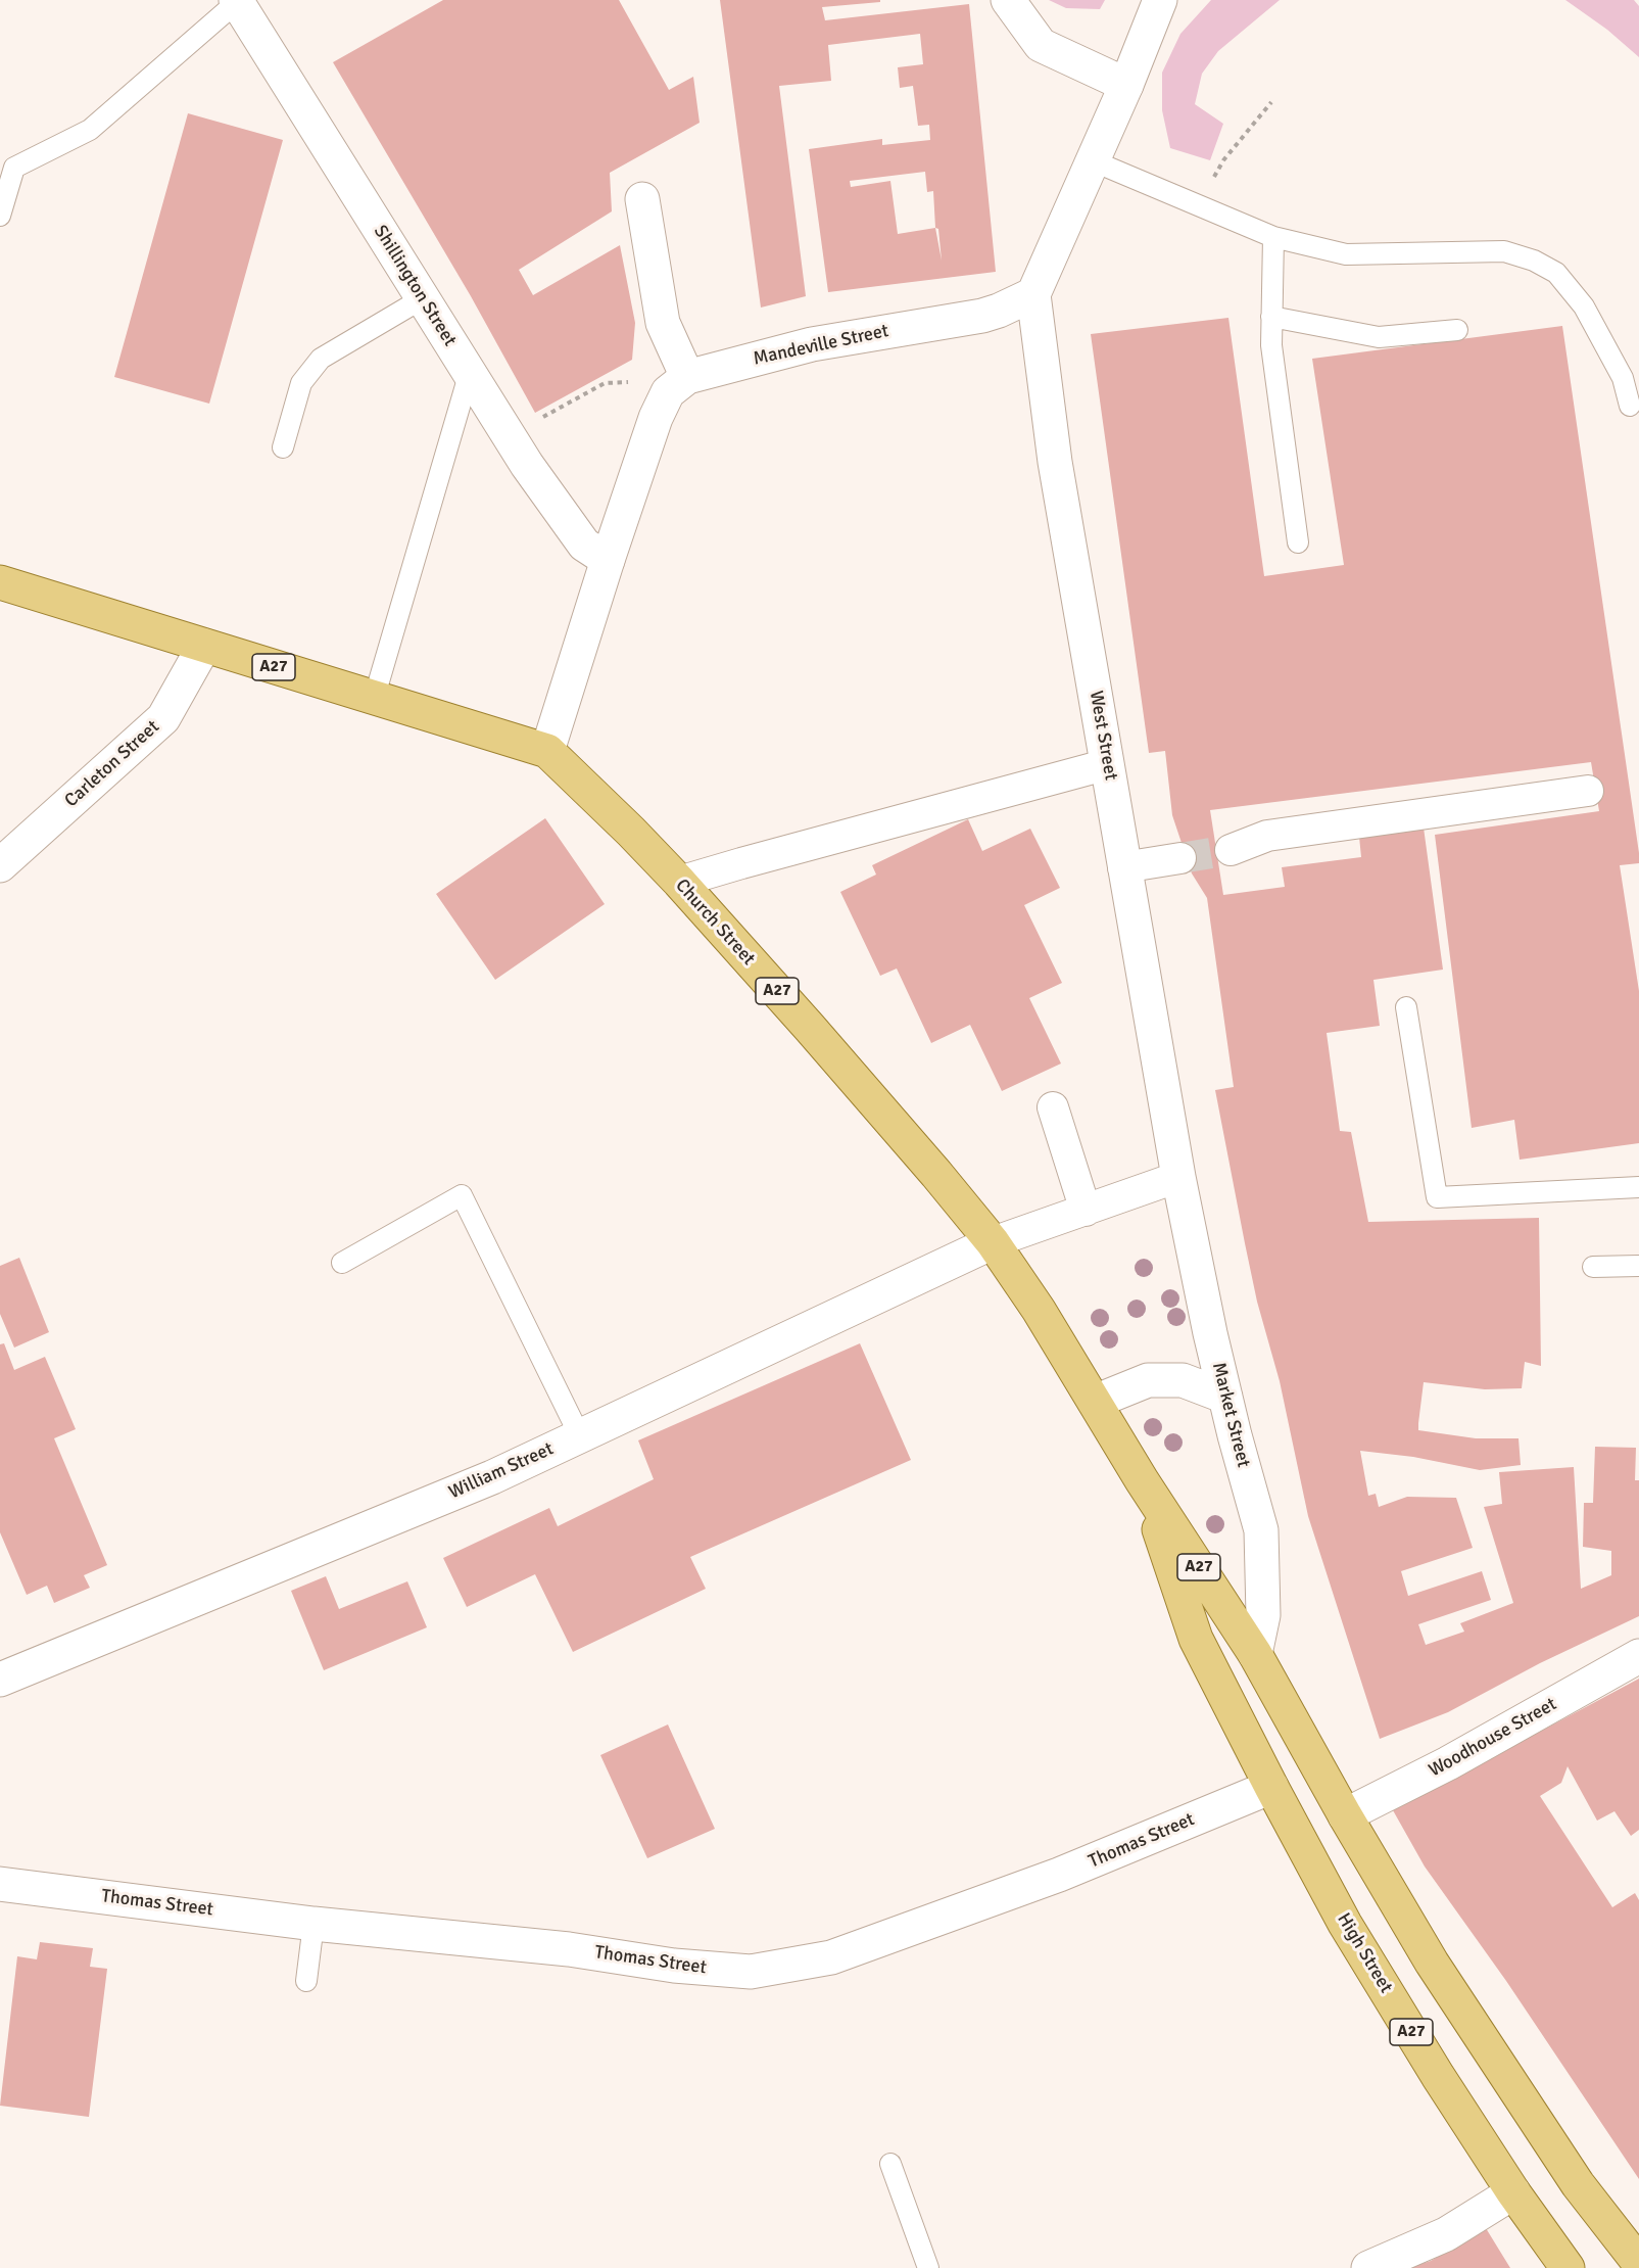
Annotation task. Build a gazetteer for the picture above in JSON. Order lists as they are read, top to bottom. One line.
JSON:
{"streets":{"main road":["A27","Church Street","High Street"],"street":["Shillington Street","Mandeville Street","West Street","Carleton Street","Market Street","William Street","Woodhouse Street","Thomas Street"]},"crossings":[["Shillington Street","Mandeville Street"],["Mandeville Street","A27"],["Mandeville Street","West Street"],["Mandeville Street","Church Street"],["A27","Carleton Street"],["A27","Church Street"],["A27","Market Street"],["A27","William Street"],["A27","Woodhouse Street"],["A27","Thomas Street"],["A27","High Street"],["West Street","Market Street"],["Church Street","William Street"],["Thomas Street","High Street"]]}
